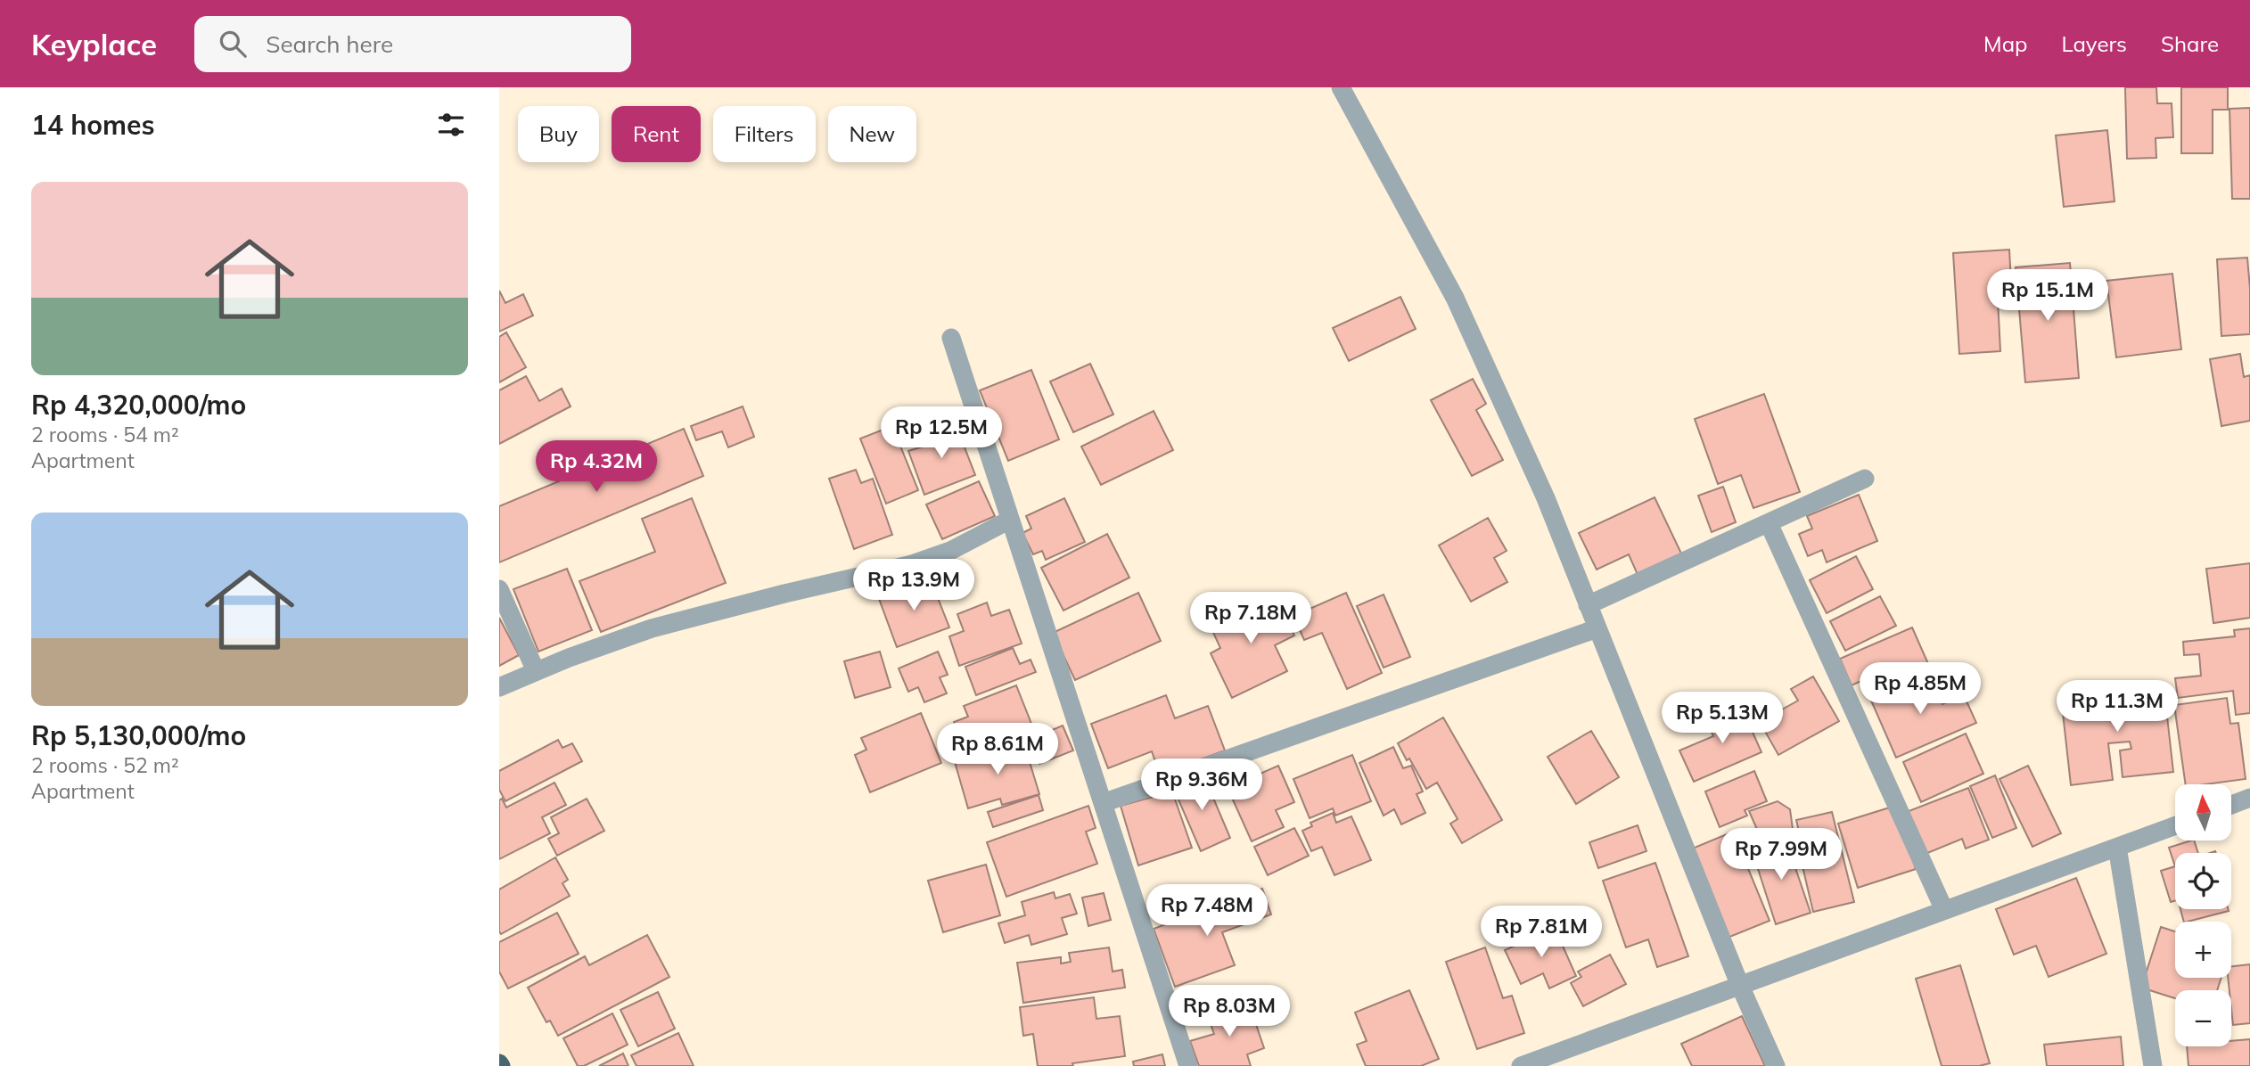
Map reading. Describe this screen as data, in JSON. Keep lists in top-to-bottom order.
{
  "north": "top",
  "page": {
    "header": "Keyplace",
    "search": "Search here",
    "nav": ["Map", "Layers", "Share"],
    "heading": "14 homes",
    "chip": [
      "Buy",
      "Rent",
      "Filters",
      "New"
    ],
    "list": [
      {
        "name": "Rp 4,320,000/mo",
        "note": "2 rooms · 54 m² · Apartment"
      },
      {
        "name": "Rp 5,130,000/mo",
        "note": "2 rooms · 52 m² · Apartment"
      }
    ],
    "price": [
      "Rp 15.1M",
      "Rp 12.5M",
      "Rp 4.32M",
      "Rp 13.9M",
      "Rp 7.18M",
      "Rp 4.85M",
      "Rp 11.3M",
      "Rp 5.13M",
      "Rp 8.61M",
      "Rp 9.36M",
      "Rp 7.99M",
      "Rp 7.48M",
      "Rp 7.81M",
      "Rp 8.03M"
    ],
    "map_buttons": ["+", "−"]
  }
}
